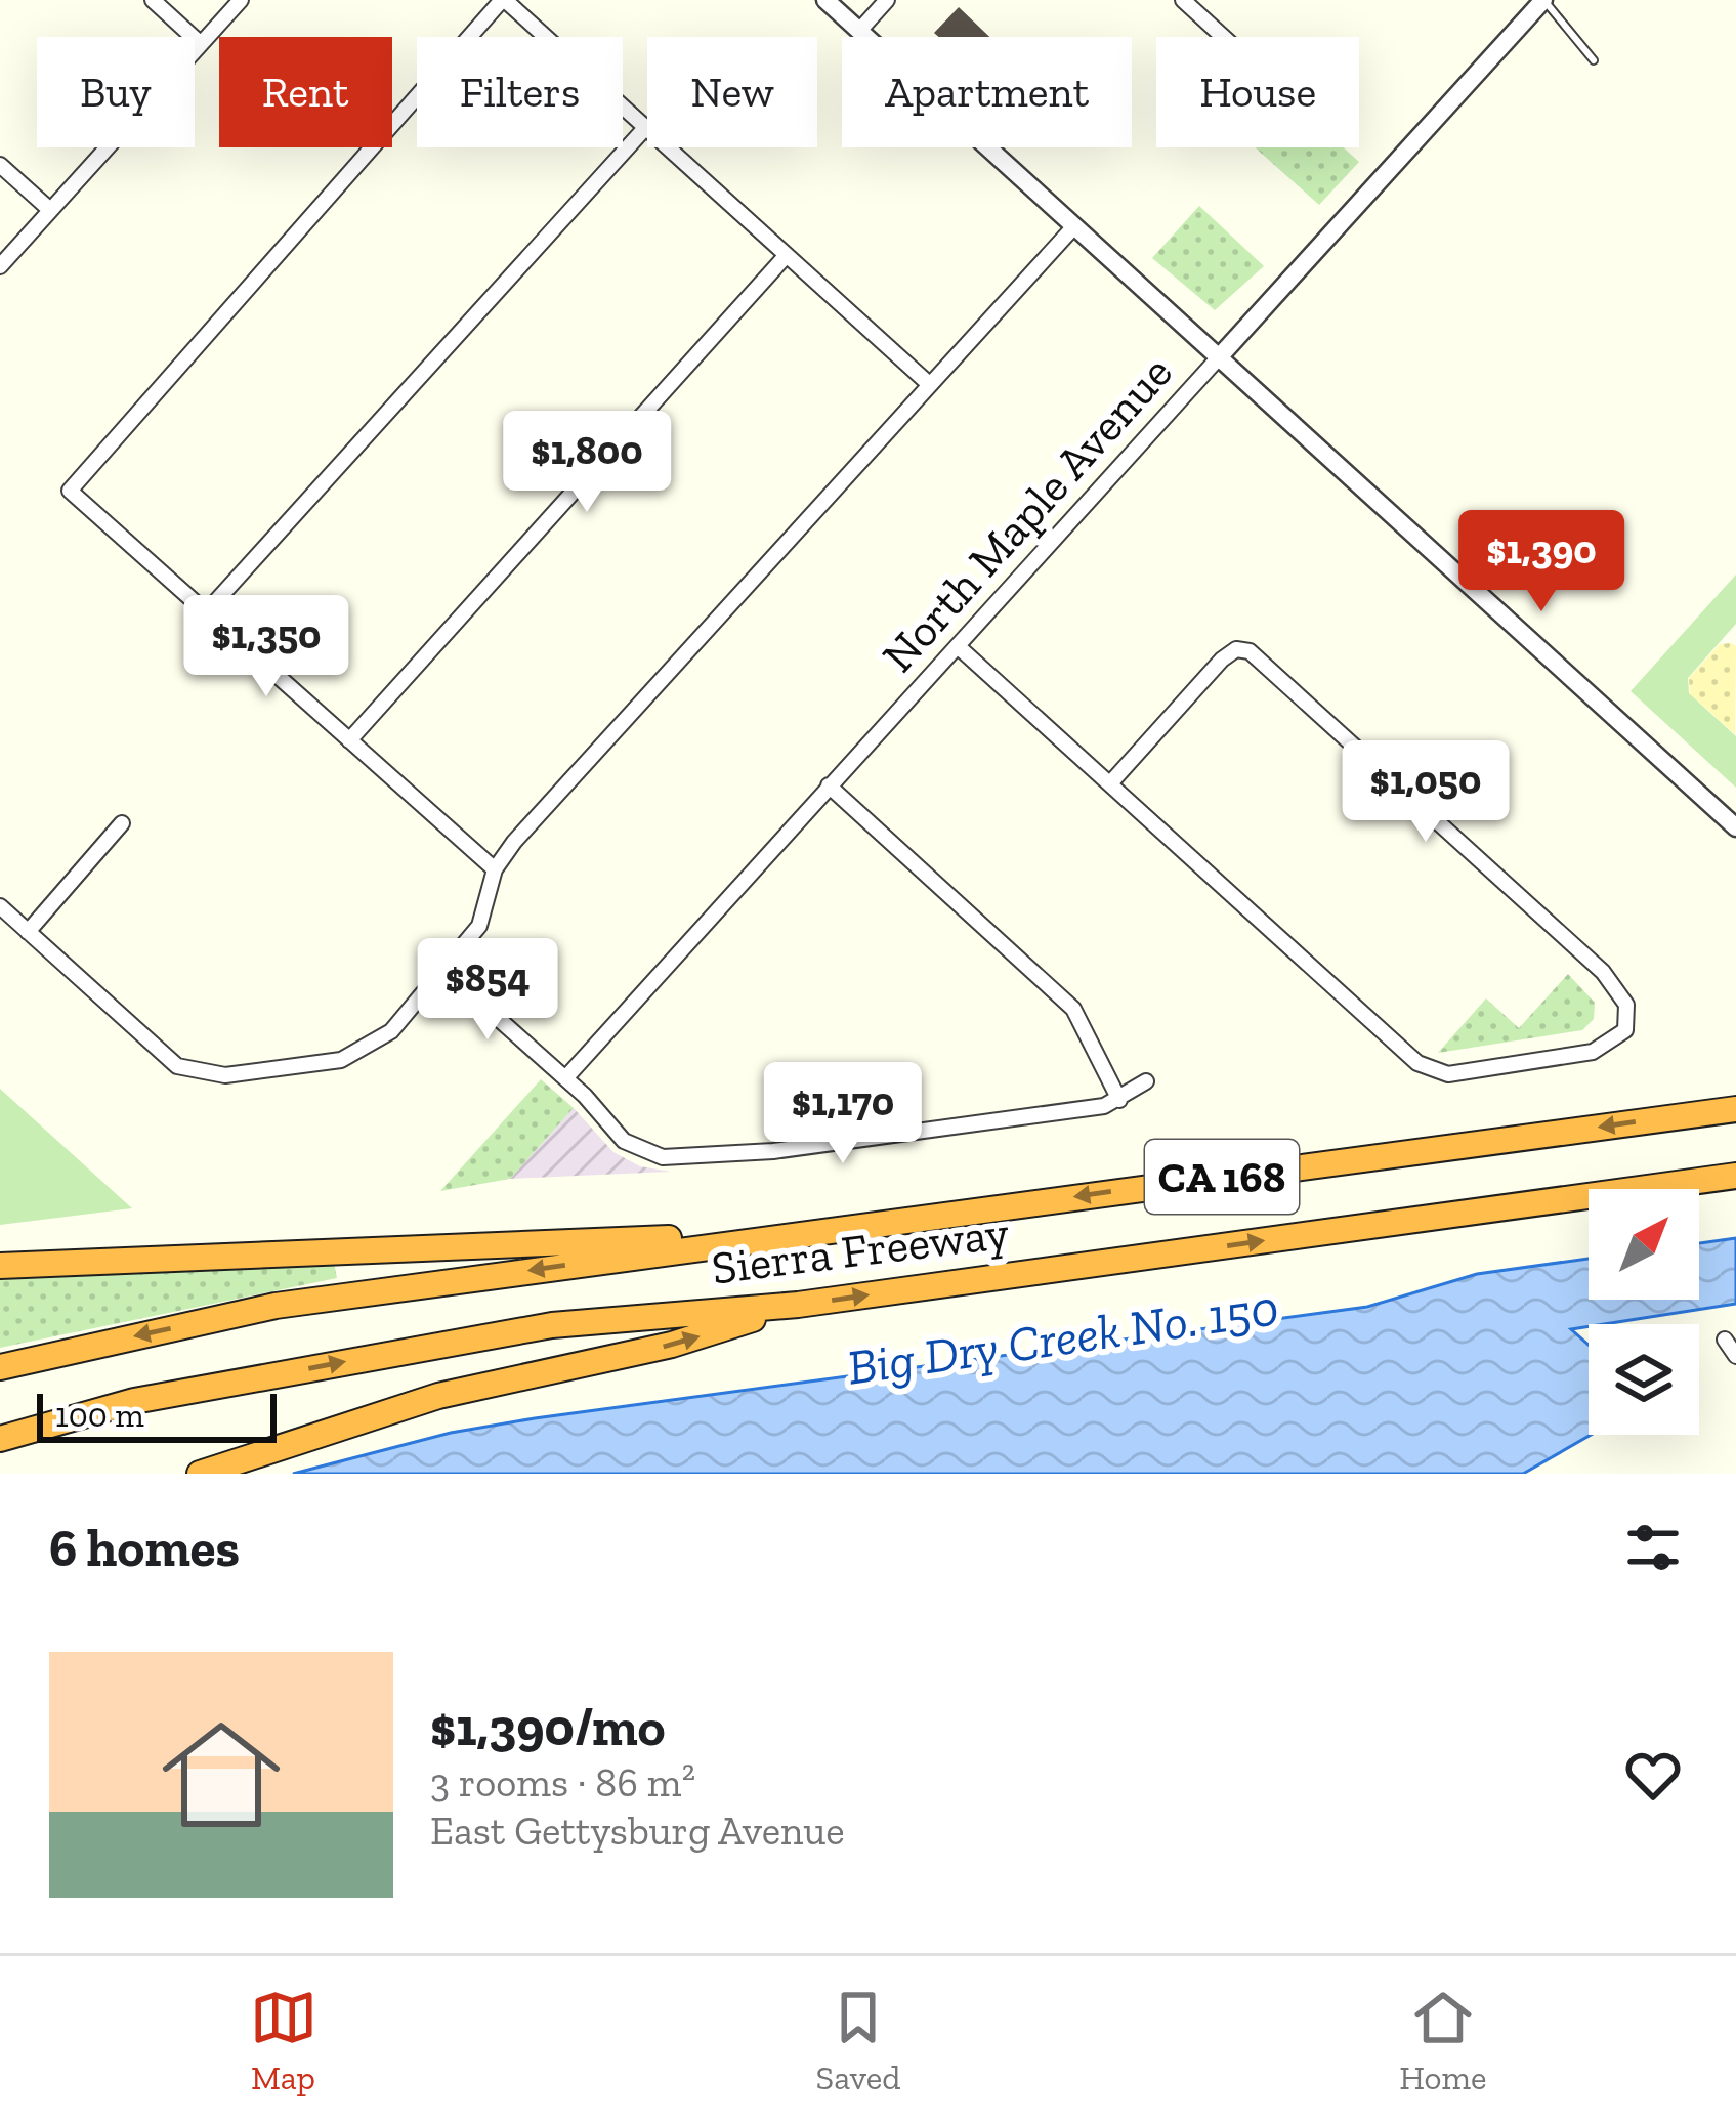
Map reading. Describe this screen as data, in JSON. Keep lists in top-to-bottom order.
{
  "streets": {
    "highway": ["CA 168", "Sierra Freeway"],
    "street": ["North Maple Avenue"]
  },
  "water": ["Big Dry Creek No. 150"],
  "scale_bar": "100 m",
  "north": "top right",
  "page": {
    "chip": [
      "Buy",
      "Rent",
      "Filters",
      "New",
      "Apartment",
      "House"
    ],
    "price": [
      "$1,800",
      "$1,390",
      "$1,350",
      "$1,050",
      "$854",
      "$1,170"
    ],
    "scale": "100 m",
    "heading": "6 homes",
    "list": [
      {
        "name": "$1,390/mo",
        "note": "3 rooms · 86 m² · East Gettysburg Avenue"
      }
    ],
    "tabs": ["Map", "Saved", "Home"]
  }
}
